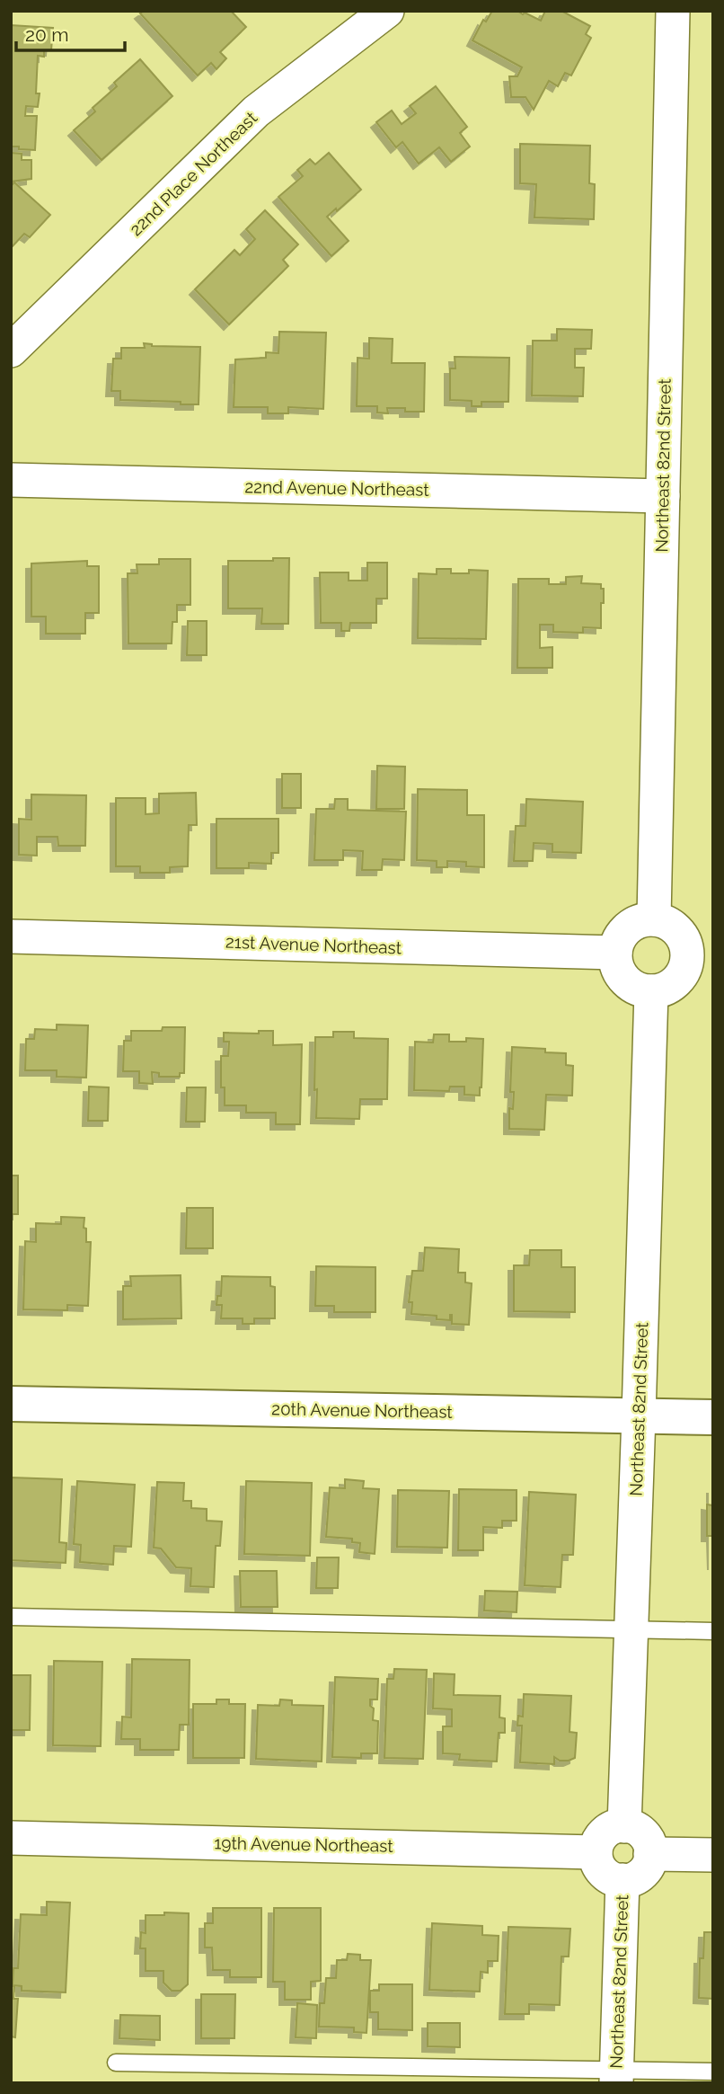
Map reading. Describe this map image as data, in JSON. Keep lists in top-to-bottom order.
{
  "streets": {
    "street": [
      "22nd Place Northeast",
      "Northeast 82nd Street",
      "22nd Avenue Northeast",
      "21st Avenue Northeast",
      "20th Avenue Northeast",
      "19th Avenue Northeast"
    ]
  },
  "crossings": [
    ["Northeast 82nd Street", "22nd Avenue Northeast"],
    ["Northeast 82nd Street", "21st Avenue Northeast"],
    ["Northeast 82nd Street", "20th Avenue Northeast"],
    ["Northeast 82nd Street", "19th Avenue Northeast"]
  ],
  "scale_bar": "20 m"
}
